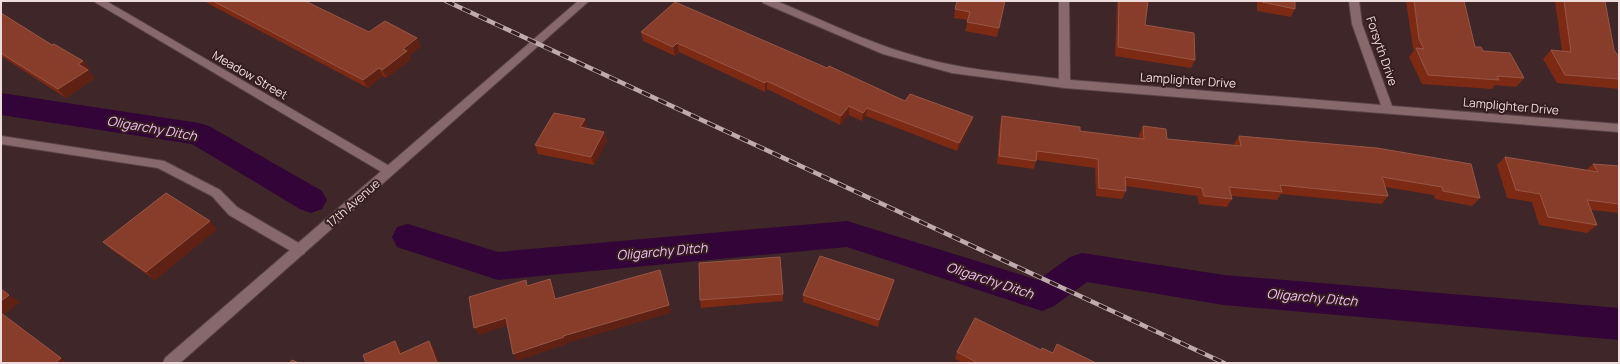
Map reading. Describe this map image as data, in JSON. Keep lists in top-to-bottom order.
{
  "streets": {
    "street": [
      "Forsyth Drive",
      "Meadow Street",
      "Lamplighter Drive",
      "17th Avenue"
    ]
  },
  "crossings": [
    ["Forsyth Drive", "Lamplighter Drive"],
    ["Meadow Street", "17th Avenue"]
  ],
  "water": ["Oligarchy Ditch"]
}
